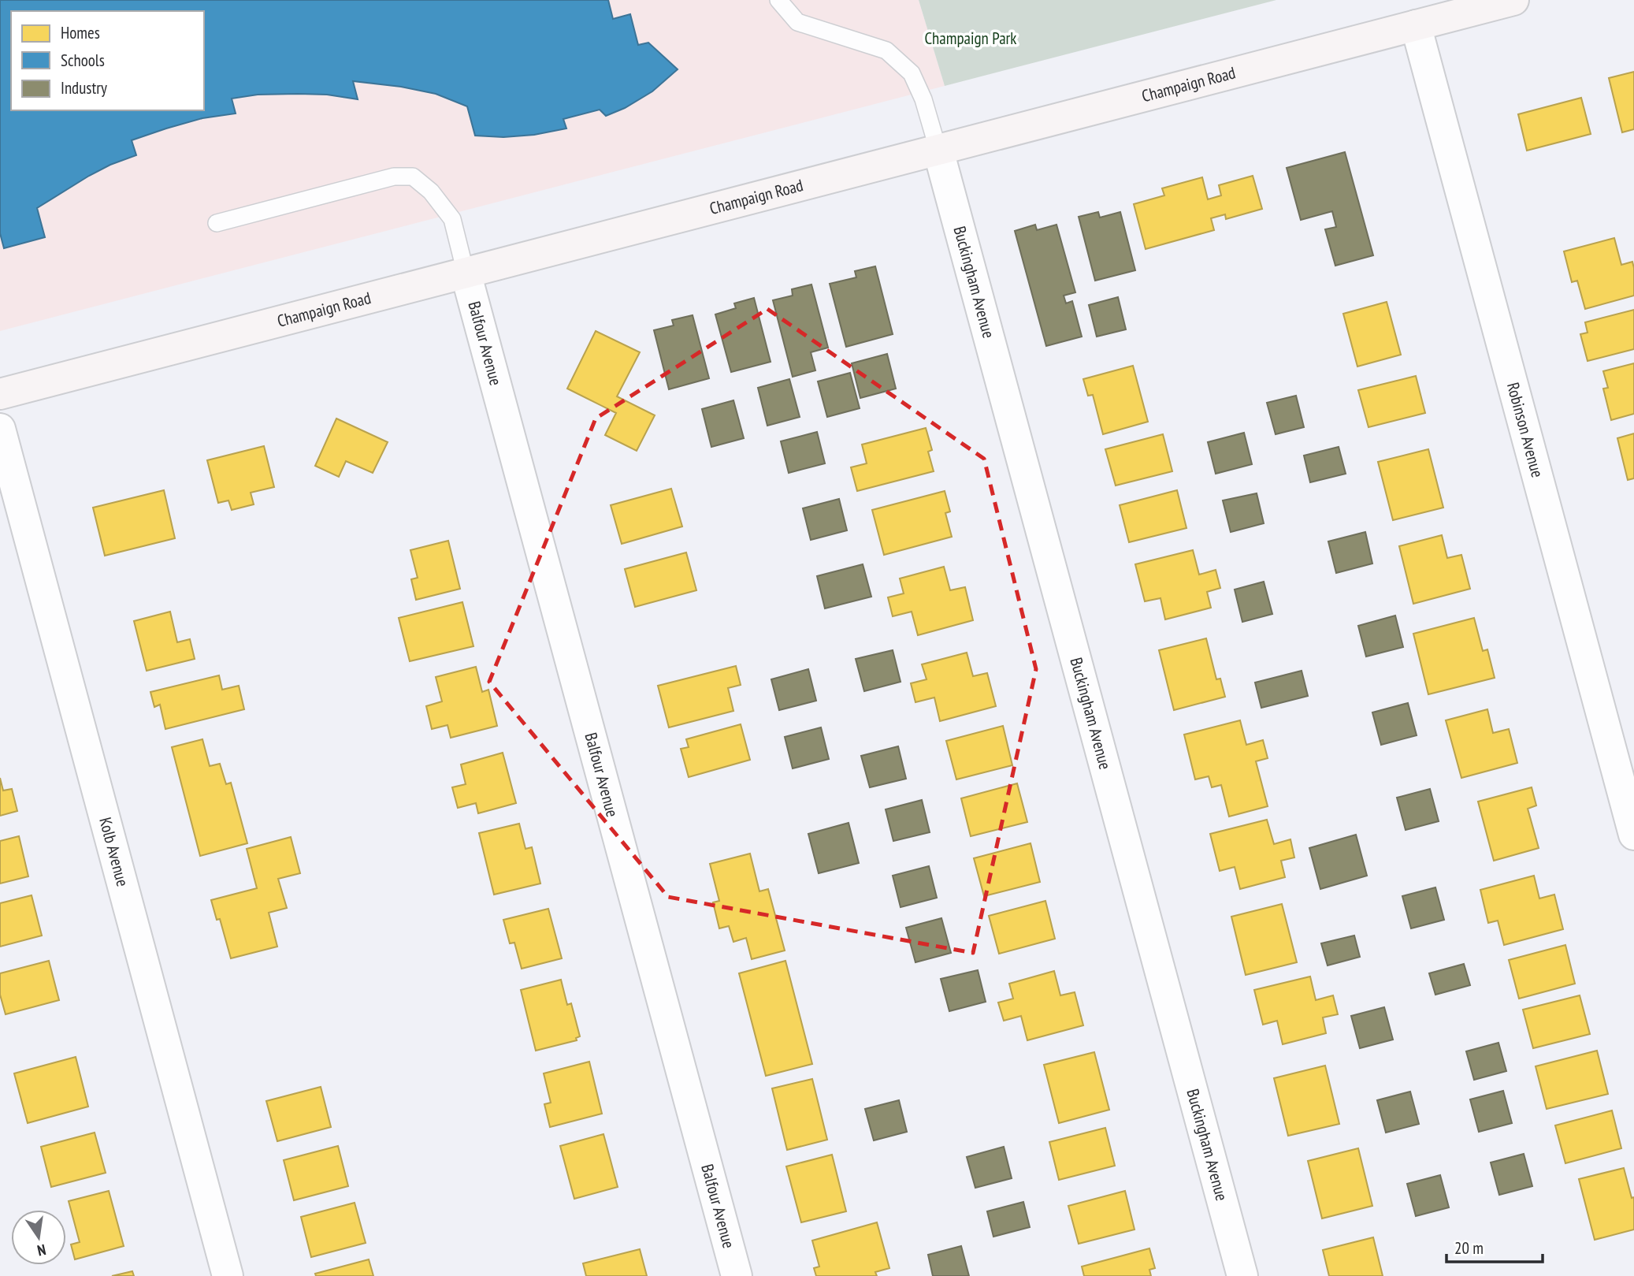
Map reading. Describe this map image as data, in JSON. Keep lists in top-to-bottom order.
{
  "streets": {
    "street": [
      "Champaign Road",
      "Buckingham Avenue",
      "Balfour Avenue",
      "Robinson Avenue",
      "Kolb Avenue"
    ]
  },
  "crossings": [
    ["Champaign Road", "Buckingham Avenue"],
    ["Champaign Road", "Balfour Avenue"],
    ["Champaign Road", "Robinson Avenue"]
  ],
  "parks": ["Champaign Park"],
  "legend": ["Homes", "Schools", "Industry"],
  "scale_bar": "20 m",
  "north": "bottom"
}
